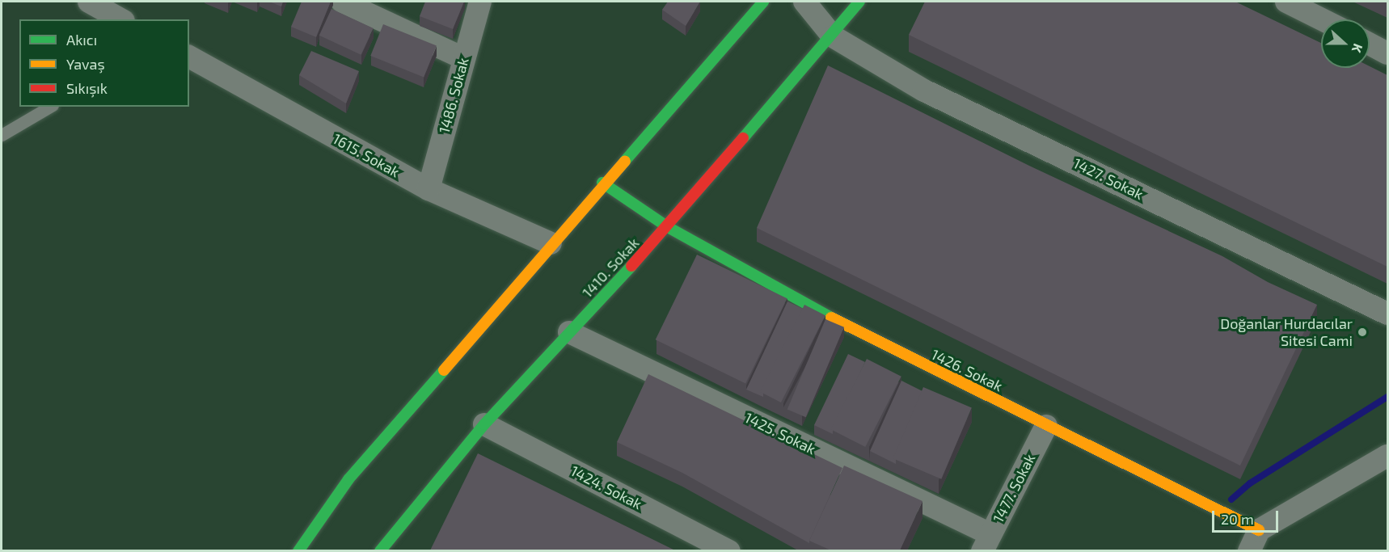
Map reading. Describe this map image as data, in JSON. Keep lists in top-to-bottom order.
{
  "streets": {
    "street": [
      "1486. Sokak",
      "1615. Sokak",
      "1427. Sokak",
      "1410. Sokak",
      "1426. Sokak",
      "1425. Sokak",
      "1424. Sokak",
      "1477. Sokak"
    ]
  },
  "crossings": [
    ["1486. Sokak", "1615. Sokak"],
    ["1427. Sokak", "1410. Sokak"],
    ["1410. Sokak", "1426. Sokak"],
    ["1410. Sokak", "1425. Sokak"],
    ["1410. Sokak", "1424. Sokak"],
    ["1426. Sokak", "1477. Sokak"],
    ["1425. Sokak", "1477. Sokak"]
  ],
  "places": ["Doğanlar Hurdacılar Sitesi Cami"],
  "legend": ["Akıcı", "Yavaş", "Sıkışık"],
  "scale_bar": "20 m",
  "north": "right"
}
